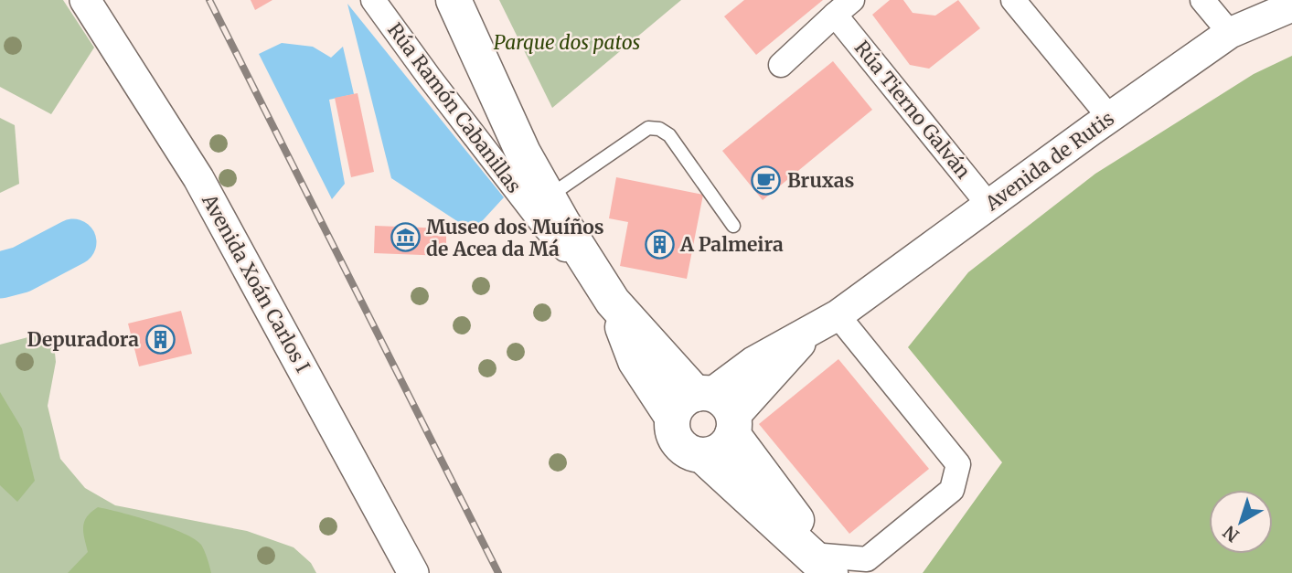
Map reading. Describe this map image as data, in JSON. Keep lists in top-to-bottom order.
{
  "streets": {
    "street": [
      "Rúa Ramón Cabanillas",
      "Rúa Tierno Galván",
      "Avenida de Rutis",
      "Avenida Xoán Carlos I"
    ]
  },
  "crossings": [
    ["Rúa Tierno Galván", "Avenida de Rutis"]
  ],
  "parks": ["Parque dos patos"],
  "places": {
    "cafe": ["Bruxas"],
    "museum": ["Museo dos Muíños de Acea da Má"],
    "building": ["A Palmeira", "Depuradora"]
  },
  "north": "bottom left"
}
